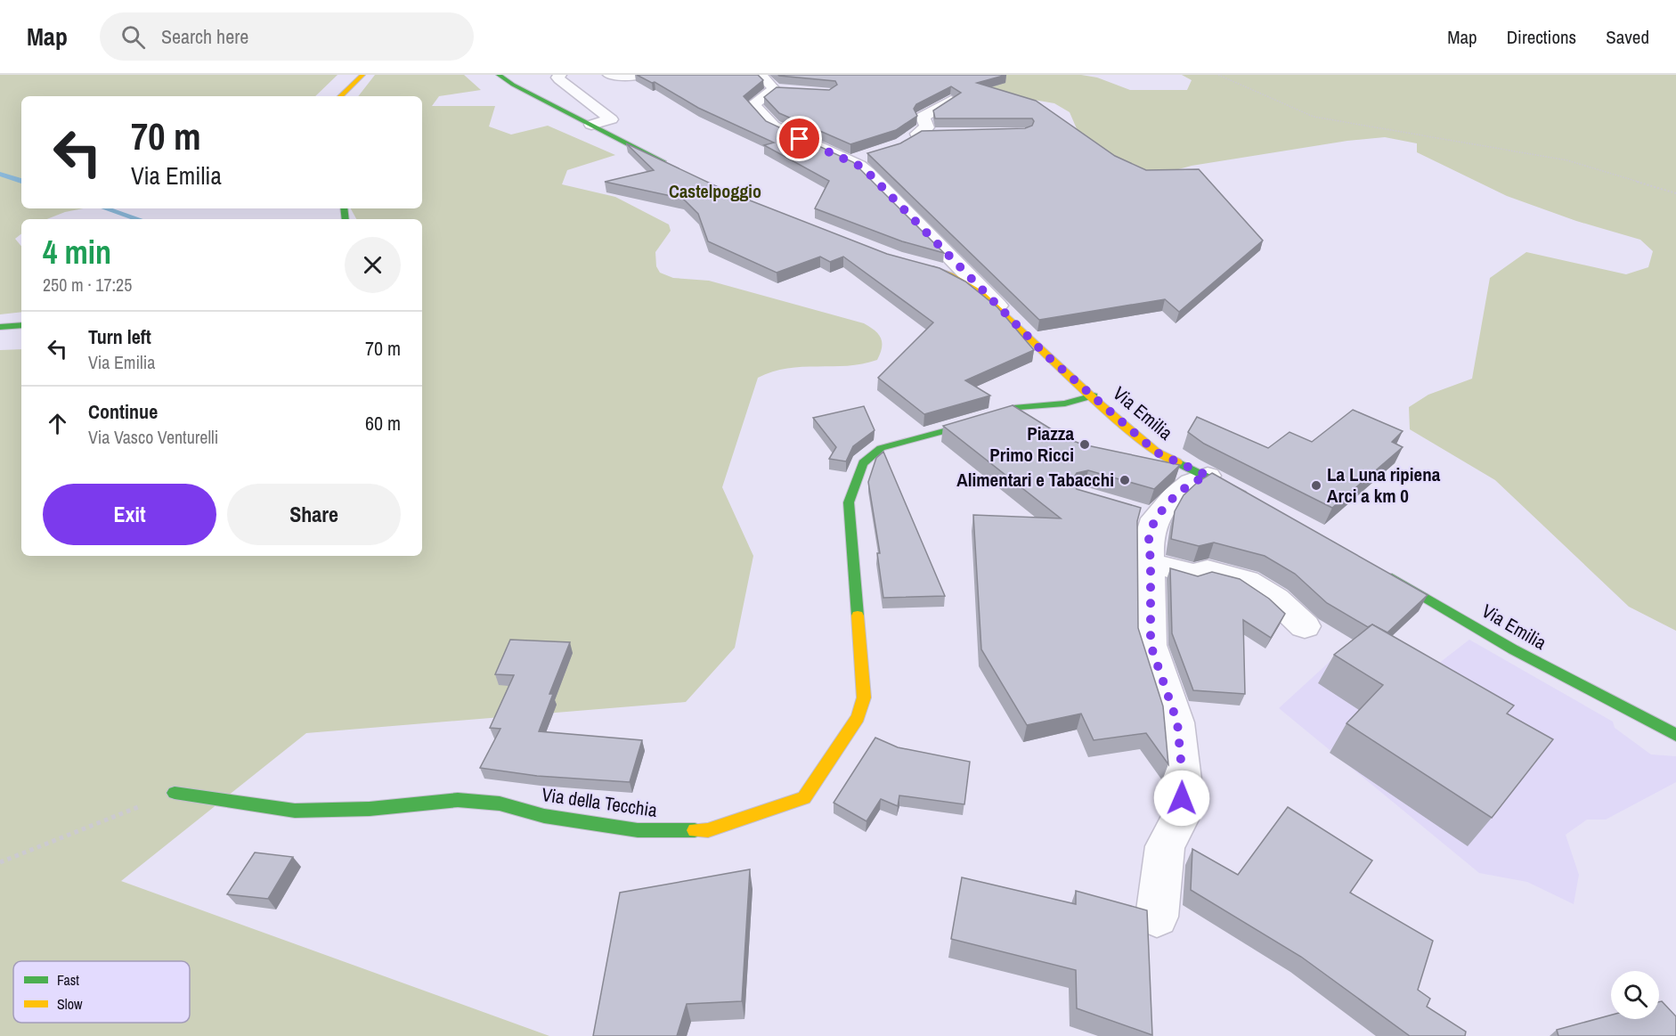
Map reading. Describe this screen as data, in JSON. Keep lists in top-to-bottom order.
{
  "streets": {
    "main road": ["Via Emilia", "Via della Tecchia"]
  },
  "crossings": [
    ["Via Emilia", "Via della Tecchia"]
  ],
  "districts": ["Castelpoggio"],
  "places": ["Piazza Primo Ricci", "Alimentari e Tabacchi", "La Luna ripiena Arci a km 0"],
  "legend": ["Fast", "Slow"],
  "page": {
    "header": "Map",
    "search": "Search here",
    "nav": ["Map", "Directions", "Saved"],
    "turn": ["70 m", "Via Emilia"],
    "heading": ["4 min", "250 m · 17:25"],
    "list": [
      {
        "name": "Turn left",
        "note": "Via Emilia",
        "value": "70 m"
      },
      {
        "name": "Continue",
        "note": "Via Vasco Venturelli",
        "value": "60 m"
      }
    ],
    "buttons": ["Exit", "Share"]
  }
}
